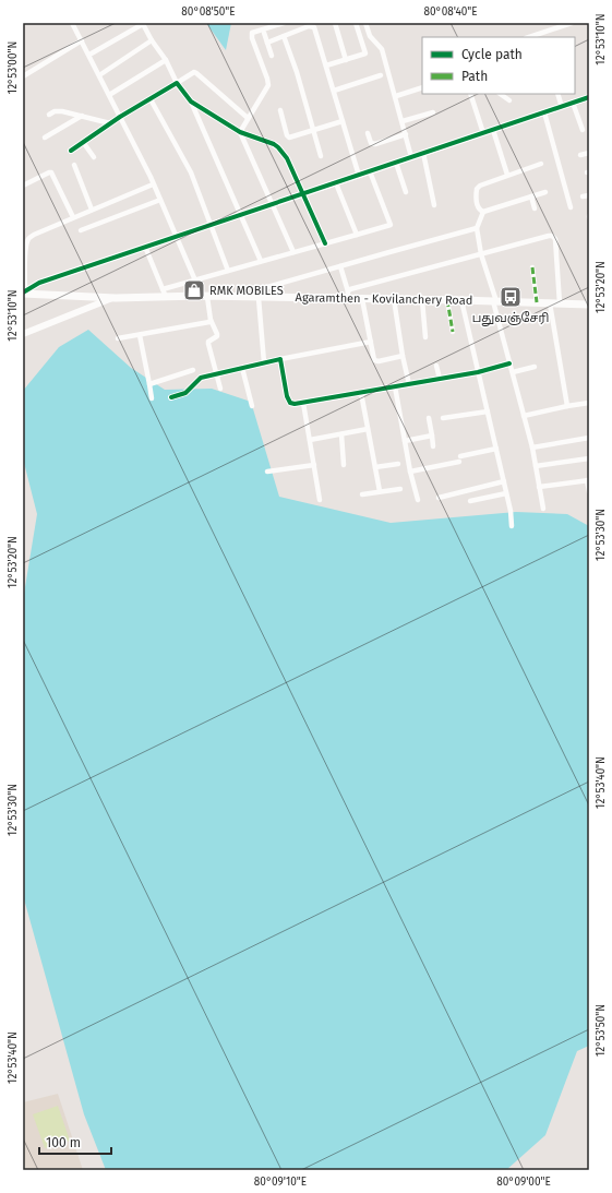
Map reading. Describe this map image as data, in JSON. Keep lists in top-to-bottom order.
{
  "streets": {
    "main road": ["Agaramthen - Kovilanchery Road"]
  },
  "places": {
    "shop": ["RMK MOBILES"],
    "bus stop": ["பதுவஞ்சேரி"]
  },
  "legend": ["Cycle path", "Path"],
  "scale_bar": "100 m",
  "coordinates": [
    "80°08'50\"E",
    "80°08'40\"E",
    "12°53'10\"N",
    "12°53'00\"N",
    "12°53'20\"N",
    "12°53'30\"N",
    "12°53'40\"N",
    "12°53'50\"N",
    "80°09'10\"E",
    "80°09'00\"E"
  ]
}
